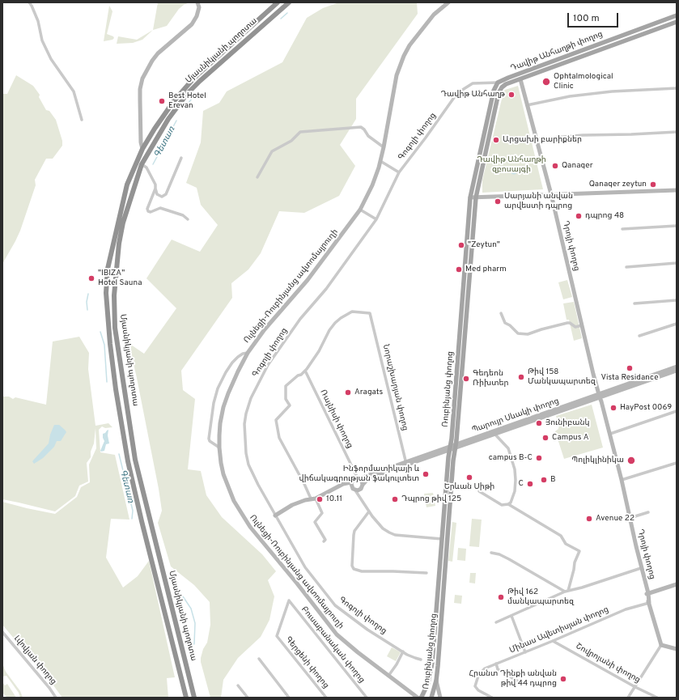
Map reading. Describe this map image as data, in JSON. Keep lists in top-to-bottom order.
{
  "streets": {
    "highway": ["Մյասնիկյանի պողոտա"],
    "main road": ["Դավիթ Անհաղթի փողոց", "Ռուբինյանց փողոց"],
    "street": [
      "Գոգոլի փողոց",
      "Դրոյի փողոց",
      "Ուլնեցի-Ռուբինյանց ավտոմայրուղի",
      "Նորաշխարյան փողոց",
      "Պարույր Սևակի փողոց",
      "Ռայնիսի փողոց",
      "Մինաս Ավետիսյան փողոց",
      "Բուսաբանական փողոց",
      "Լվովյան փողոց",
      "Գերցենի փողոց",
      "Շովրոյանի փողոց"
    ]
  },
  "crossings": [
    ["Դավիթ Անհաղթի փողոց", "Գոգոլի փողոց"],
    ["Դավիթ Անհաղթի փողոց", "Դրոյի փողոց"],
    ["Դավիթ Անհաղթի փողոց", "Ռուբինյանց փողոց"],
    ["Գոգոլի փողոց", "Ռուբինյանց փողոց"],
    ["Դրոյի փողոց", "Պարույր Սևակի փողոց"],
    ["Դրոյի փողոց", "Մինաս Ավետիսյան փողոց"],
    ["Ուլնեցի-Ռուբինյանց ավտոմայրուղի", "Ռուբինյանց փողոց"],
    ["Նորաշխարյան փողոց", "Պարույր Սևակի փողոց"],
    ["Նորաշխարյան փողոց", "Ռայնիսի փողոց"],
    ["Ռուբինյանց փողոց", "Պարույր Սևակի փողոց"],
    ["Պարույր Սևակի փողոց", "Ռայնիսի փողոց"],
    ["Մինաս Ավետիսյան փողոց", "Շովրոյանի փողոց"],
    ["Բուսաբանական փողոց", "Գերցենի փողոց"]
  ],
  "water": ["Գետառ"],
  "parks": ["Դավիթ Անհաղթի զբոսայգի"],
  "places": [
    "Ophtalmological Clinic",
    "Դավիթ Անհաղթ",
    "Best Hotel Erevan",
    "Արցախի բարիքներ",
    "Qanaqer",
    "Qanaqer zeytun",
    "Սարյանի անվան արվեստի դպրոց",
    "դպրոց 48",
    "\"Zeytun\"",
    "Med pharm",
    "\"IBIZA\" Hotel Sauna",
    "Vista Residance",
    "Թիվ 158 Մանկապարտեզ",
    "Գեդեոն Ռիխտեր",
    "Aragats",
    "HayPost 0069",
    "Յունիբանկ",
    "Campus A",
    "campus B-C",
    "Պոլիկլինիկա",
    "Ինֆորմատիկայի և վիճակագրության ֆակուլտետ",
    "Երևան Սիթի",
    "B",
    "C",
    "10.11",
    "Դպրոց թիվ 125",
    "Avenue 22",
    "Թիվ 162 մանկապարտեզ",
    "Հրանտ Դինքի անվան թիվ 44 դպրոց"
  ],
  "scale_bar": "100 m"
}
